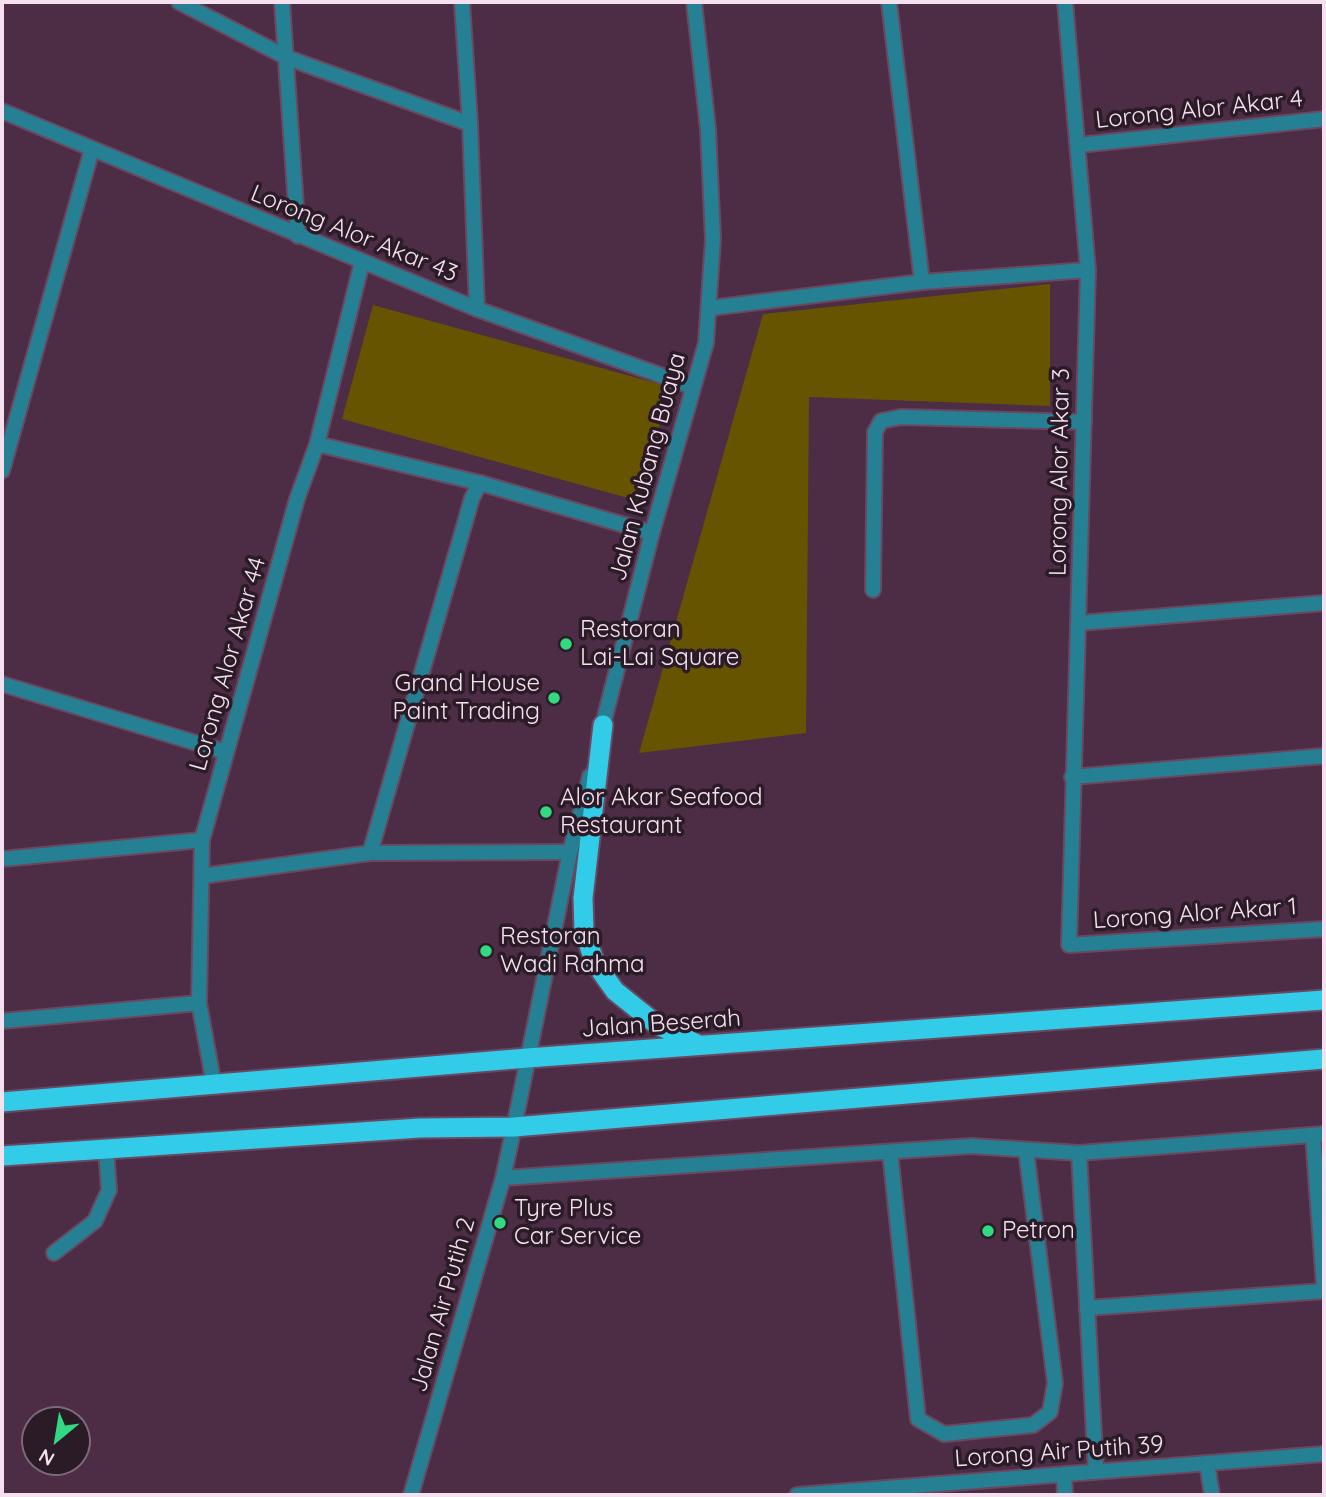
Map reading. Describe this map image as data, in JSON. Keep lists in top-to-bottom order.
{
  "streets": {
    "highway": ["Jalan Beserah"],
    "street": [
      "Lorong Alor Akar 4",
      "Lorong Alor Akar 43",
      "Jalan Kubang Buaya",
      "Lorong Alor Akar 3",
      "Lorong Alor Akar 44",
      "Lorong Alor Akar 1",
      "Jalan Air Putih 2",
      "Lorong Air Putih 39"
    ]
  },
  "crossings": [
    ["Lorong Alor Akar 4", "Lorong Alor Akar 3"],
    ["Lorong Alor Akar 43", "Jalan Kubang Buaya"],
    ["Lorong Alor Akar 43", "Lorong Alor Akar 44"],
    ["Jalan Kubang Buaya", "Jalan Beserah"],
    ["Jalan Kubang Buaya", "Jalan Air Putih 2"],
    ["Lorong Alor Akar 3", "Lorong Alor Akar 1"],
    ["Lorong Alor Akar 44", "Jalan Beserah"]
  ],
  "places": [
    "Restoran Lai-Lai Square",
    "Grand House Paint Trading",
    "Alor Akar Seafood Restaurant",
    "Restoran Wadi Rahma",
    "Tyre Plus Car Service",
    "Petron"
  ],
  "north": "bottom left"
}
